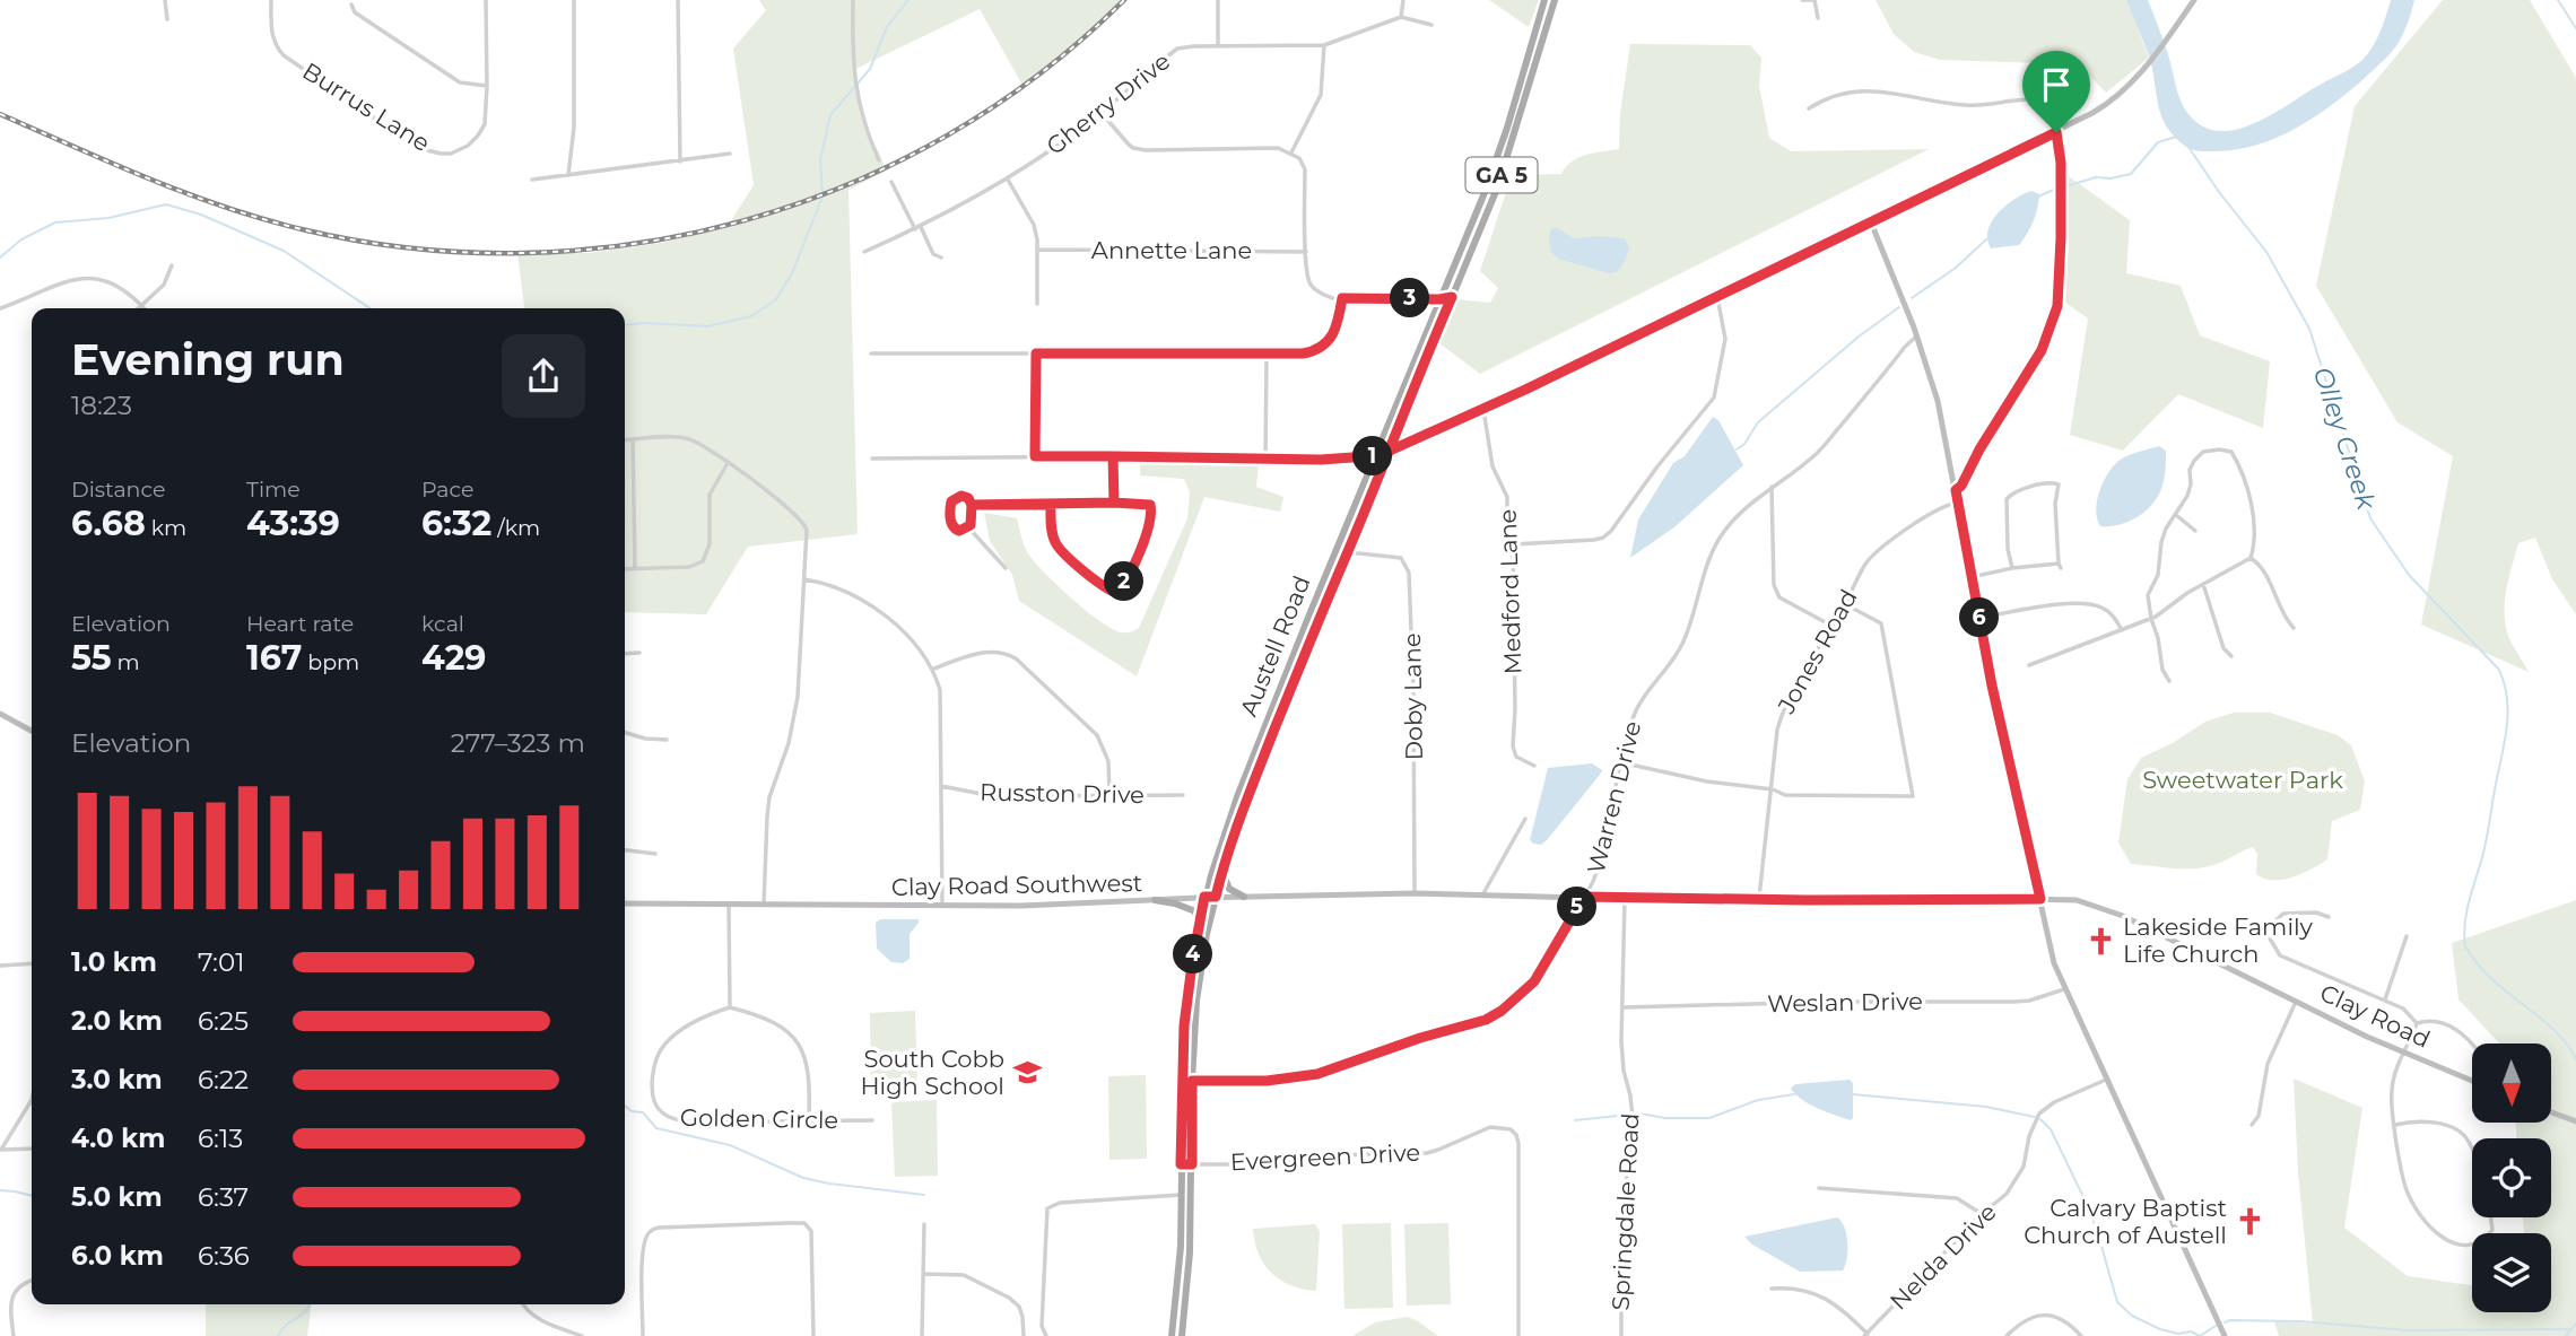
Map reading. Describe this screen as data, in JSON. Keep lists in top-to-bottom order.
{
  "streets": {
    "main road": ["GA 5", "Austell Road"],
    "street": [
      "Gherry Drive",
      "Burrus Lane",
      "Annette Lane",
      "Medford Lane",
      "Jones Road",
      "Doby Lane",
      "Russton Drive",
      "Warren Drive",
      "Clay Road Southwest",
      "Weslan Drive",
      "Clay Road",
      "Golden Circle",
      "Evergreen Drive",
      "Springdale Road",
      "Nelda Drive"
    ]
  },
  "crossings": [
    ["Austell Road", "Doby Lane"],
    ["Austell Road", "Warren Drive"],
    ["Austell Road", "Clay Road Southwest"],
    ["Austell Road", "Evergreen Drive"],
    ["Jones Road", "Clay Road"],
    ["Doby Lane", "Clay Road Southwest"],
    ["Doby Lane", "Clay Road"],
    ["Warren Drive", "Clay Road"],
    ["Clay Road Southwest", "Clay Road"],
    ["Weslan Drive", "Springdale Road"],
    ["Clay Road", "Springdale Road"]
  ],
  "water": ["Olley Creek"],
  "parks": ["Sweetwater Park"],
  "places": {
    "church": ["Lakeside Family Life Church", "Calvary Baptist Church of Austell"],
    "school or university": ["South Cobb High School"]
  },
  "north": "bottom",
  "page": {
    "pins": [
      "3",
      "1",
      "2",
      "6",
      "5",
      "4"
    ],
    "heading": ["Evening run", "18:23"],
    "stats": [
      ["Distance", "6.68 km"],
      ["Time", "43:39"],
      ["Pace", "6:32 /km"],
      ["Elevation", "55 m"],
      ["Heart rate", "167 bpm"],
      ["kcal", "429"]
    ],
    "chart": ["Elevation", "277–323 m"],
    "list": [
      {
        "name": "1.0 km",
        "note": "7:01"
      },
      {
        "name": "2.0 km",
        "note": "6:25"
      },
      {
        "name": "3.0 km",
        "note": "6:22"
      },
      {
        "name": "4.0 km",
        "note": "6:13"
      },
      {
        "name": "5.0 km",
        "note": "6:37"
      },
      {
        "name": "6.0 km",
        "note": "6:36"
      }
    ]
  }
}
